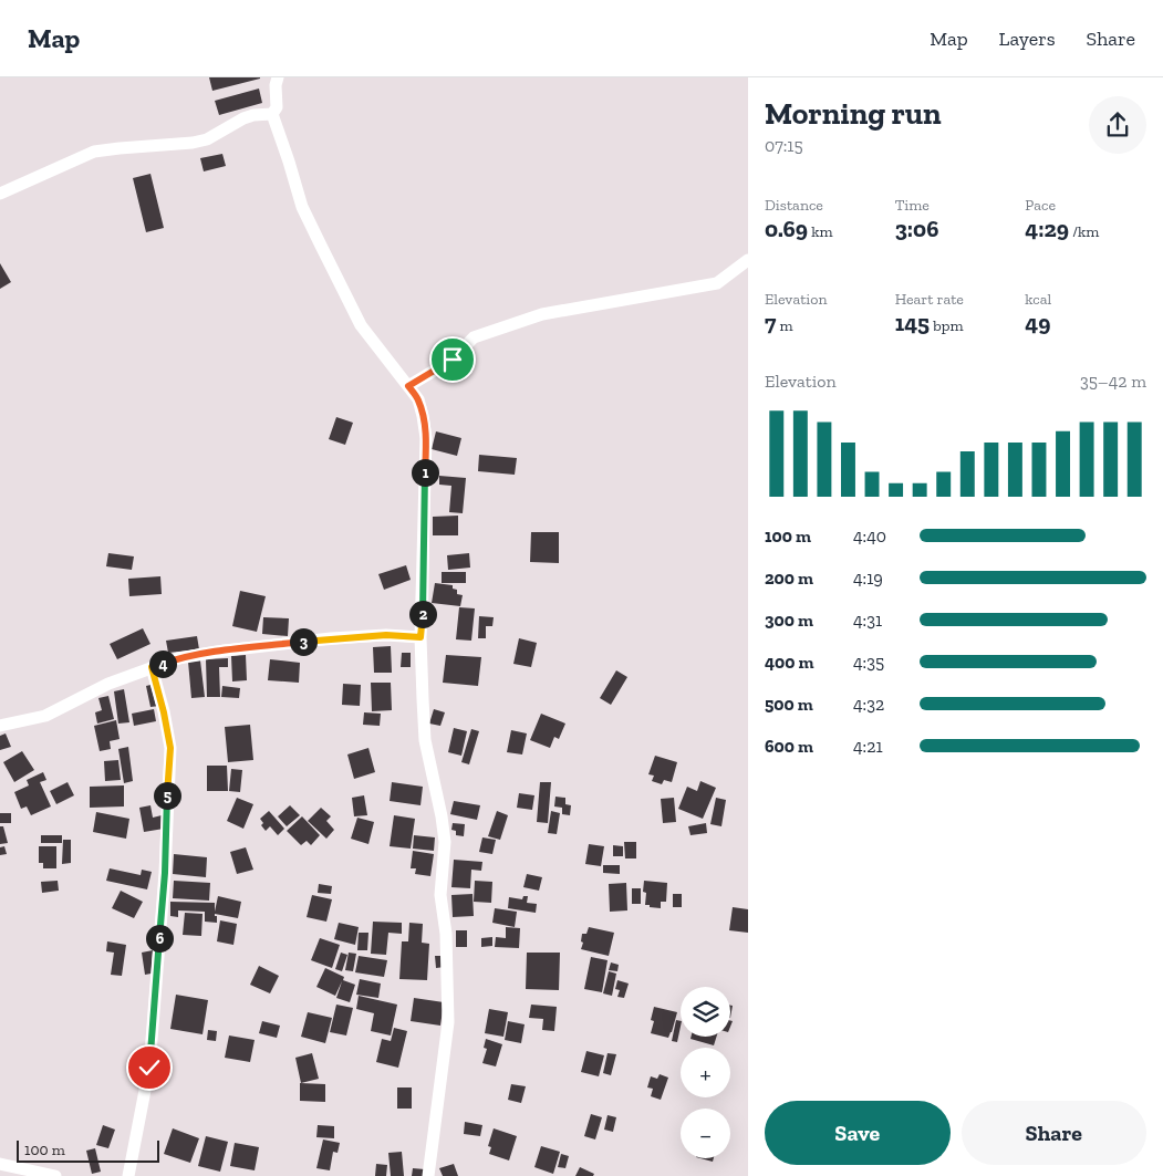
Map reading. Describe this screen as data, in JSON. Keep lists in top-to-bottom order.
{
  "scale_bar": "100 m",
  "page": {
    "header": "Map",
    "nav": ["Map", "Layers", "Share"],
    "heading": ["Morning run", "07:15"],
    "stats": [
      ["Distance", "0.69 km"],
      ["Time", "3:06"],
      ["Pace", "4:29 /km"],
      ["Elevation", "7 m"],
      ["Heart rate", "145 bpm"],
      ["kcal", "49"]
    ],
    "chart": ["Elevation", "35–42 m"],
    "pins": [
      "1",
      "2",
      "3",
      "4",
      "5",
      "6"
    ],
    "list": [
      {
        "name": "100 m",
        "note": "4:40"
      },
      {
        "name": "200 m",
        "note": "4:19"
      },
      {
        "name": "300 m",
        "note": "4:31"
      },
      {
        "name": "400 m",
        "note": "4:35"
      },
      {
        "name": "500 m",
        "note": "4:32"
      },
      {
        "name": "600 m",
        "note": "4:21"
      }
    ],
    "map_buttons": ["+", "−"],
    "buttons": ["Save", "Share"],
    "scale": "100 m"
  }
}
